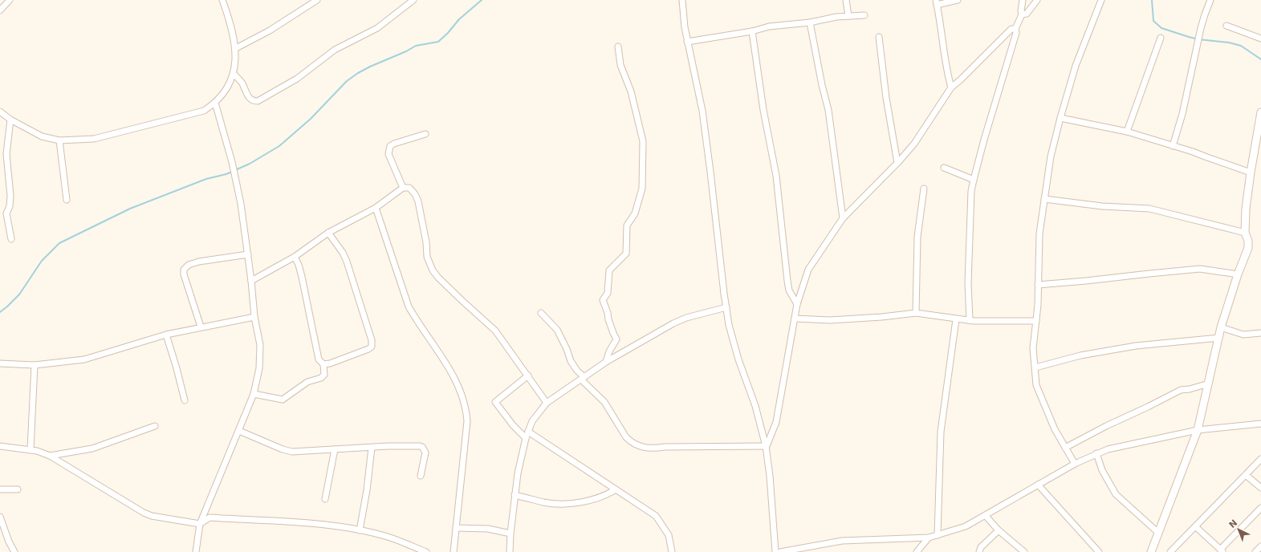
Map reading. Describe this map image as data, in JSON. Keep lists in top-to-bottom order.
{
  "north": "top left"
}
